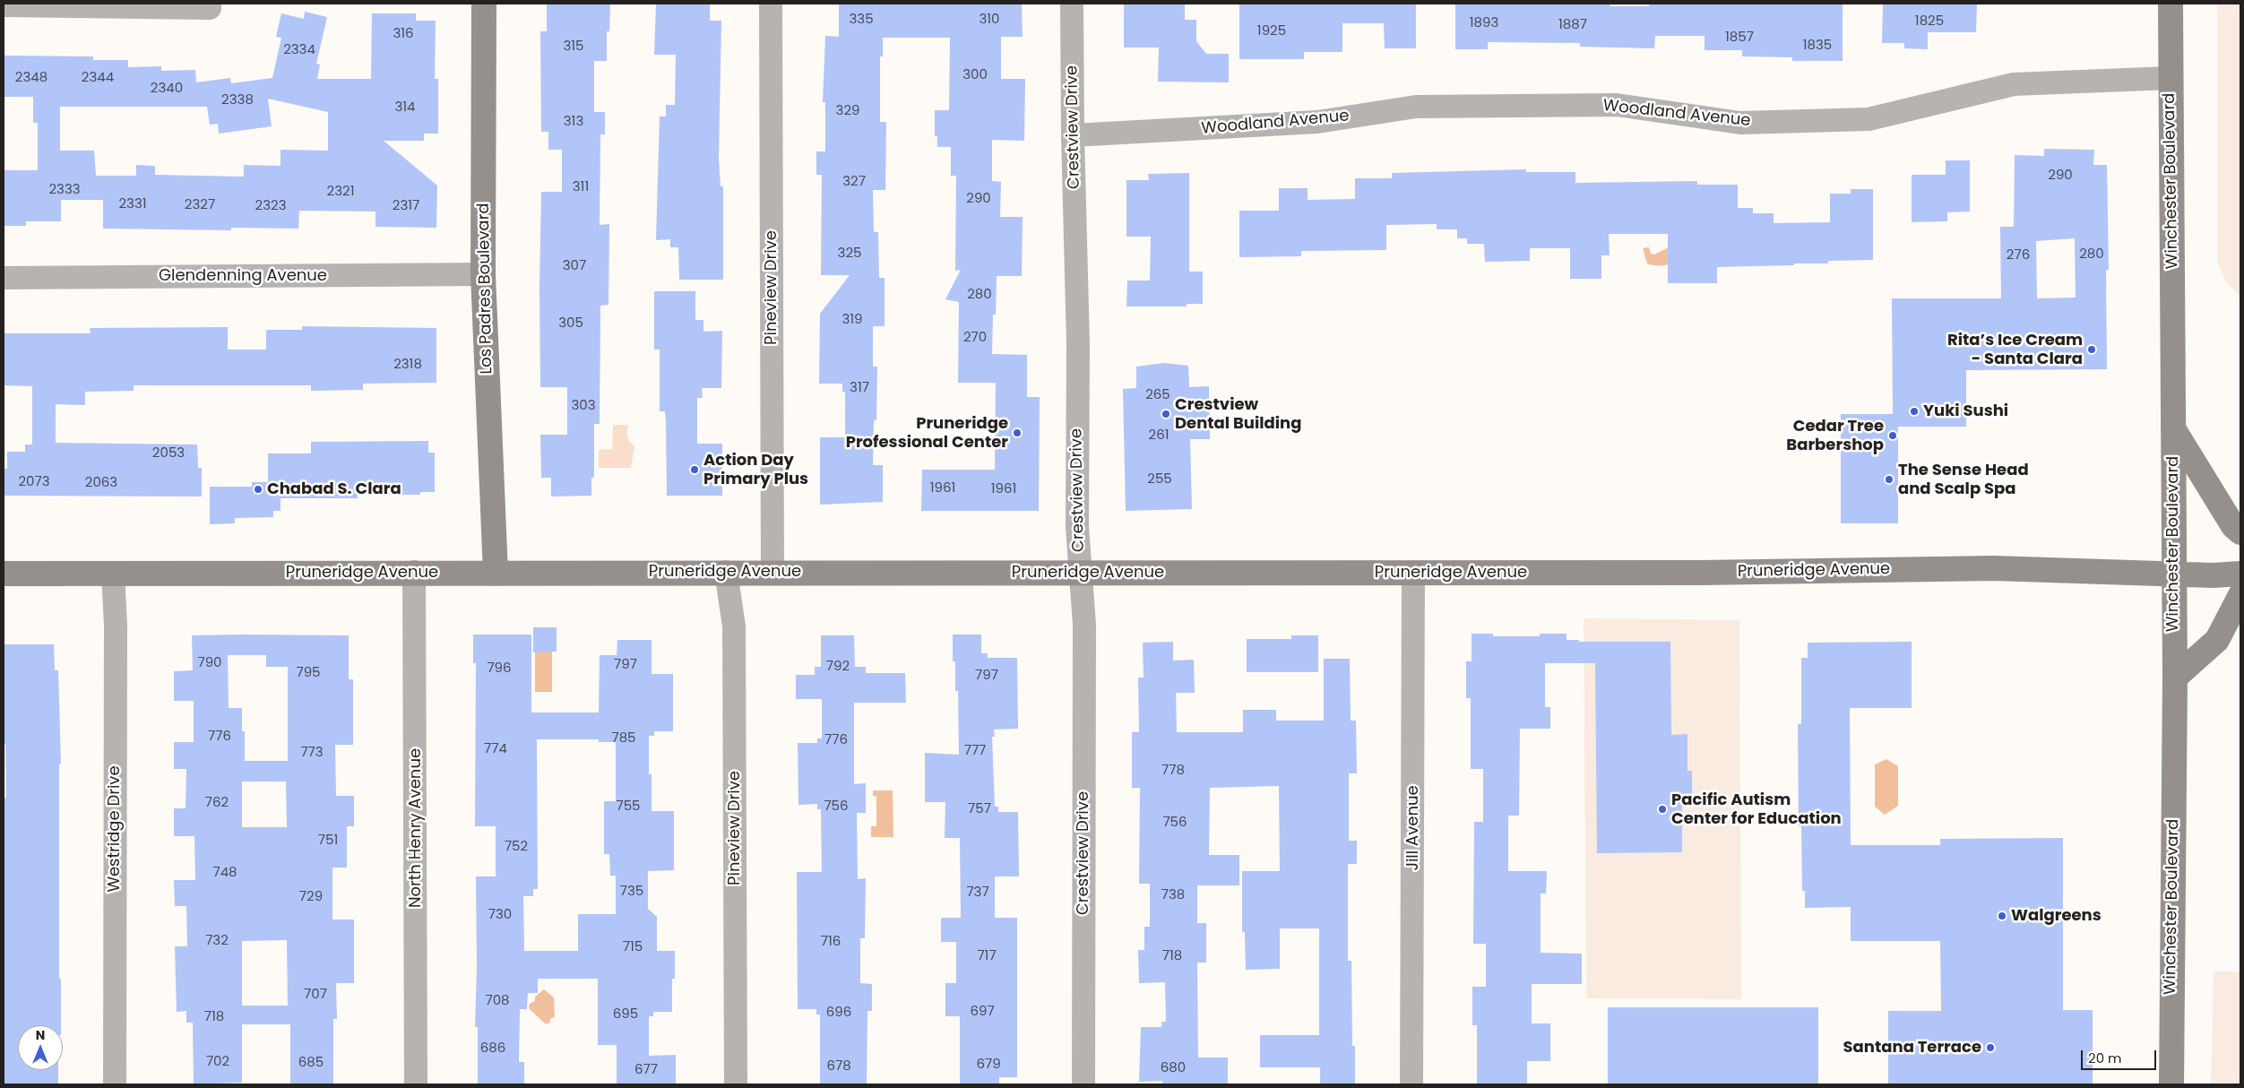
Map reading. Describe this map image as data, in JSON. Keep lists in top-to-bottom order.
{
  "streets": {
    "main road": ["Winchester Boulevard", "Los Padres Boulevard", "Pruneridge Avenue"],
    "street": [
      "Woodland Avenue",
      "Crestview Drive",
      "Glendenning Avenue",
      "Pineview Drive",
      "North Henry Avenue",
      "Jill Avenue",
      "Westridge Drive"
    ]
  },
  "crossings": [
    ["Woodland Avenue", "Crestview Drive"],
    ["Woodland Avenue", "Winchester Boulevard"],
    ["Crestview Drive", "Pruneridge Avenue"],
    ["Winchester Boulevard", "Pruneridge Avenue"],
    ["Glendenning Avenue", "Los Padres Boulevard"],
    ["Pineview Drive", "Pruneridge Avenue"],
    ["Los Padres Boulevard", "Pruneridge Avenue"],
    ["Pruneridge Avenue", "North Henry Avenue"],
    ["Pruneridge Avenue", "Jill Avenue"],
    ["Pruneridge Avenue", "Westridge Drive"]
  ],
  "places": [
    "Rita’s Ice Cream - Santa Clara",
    "Yuki Sushi",
    "Crestview Dental Building",
    "Pruneridge Professional Center",
    "Cedar Tree Barbershop",
    "Action Day Primary Plus",
    "The Sense Head and Scalp Spa",
    "Chabad S. Clara",
    "Pacific Autism Center for Education",
    "Walgreens",
    "Santana Terrace"
  ],
  "house_numbers": [
    "335",
    "310",
    "1825",
    "1893",
    "1887",
    "1925",
    "316",
    "1857",
    "1835",
    "315",
    "2334",
    "300",
    "2348",
    "2344",
    "2340",
    "2338",
    "314",
    "329",
    "313",
    "290",
    "327",
    "311",
    "2333",
    "2321",
    "290",
    "2331",
    "2327",
    "2323",
    "2317",
    "325",
    "280",
    "276",
    "307",
    "280",
    "319",
    "305",
    "270",
    "2318",
    "317",
    "265",
    "303",
    "261",
    "2053",
    "255",
    "2073",
    "2063",
    "1961",
    "1961",
    "790",
    "797",
    "792",
    "796",
    "795",
    "797",
    "776",
    "785",
    "776",
    "774",
    "777",
    "773",
    "778",
    "762",
    "755",
    "756",
    "757",
    "756",
    "751",
    "752",
    "748",
    "735",
    "737",
    "738",
    "729",
    "730",
    "732",
    "716",
    "715",
    "717",
    "718",
    "707",
    "708",
    "697",
    "696",
    "695",
    "718",
    "686",
    "702",
    "685",
    "679",
    "678",
    "680",
    "677"
  ],
  "scale_bar": "20 m",
  "north": "top"
}
